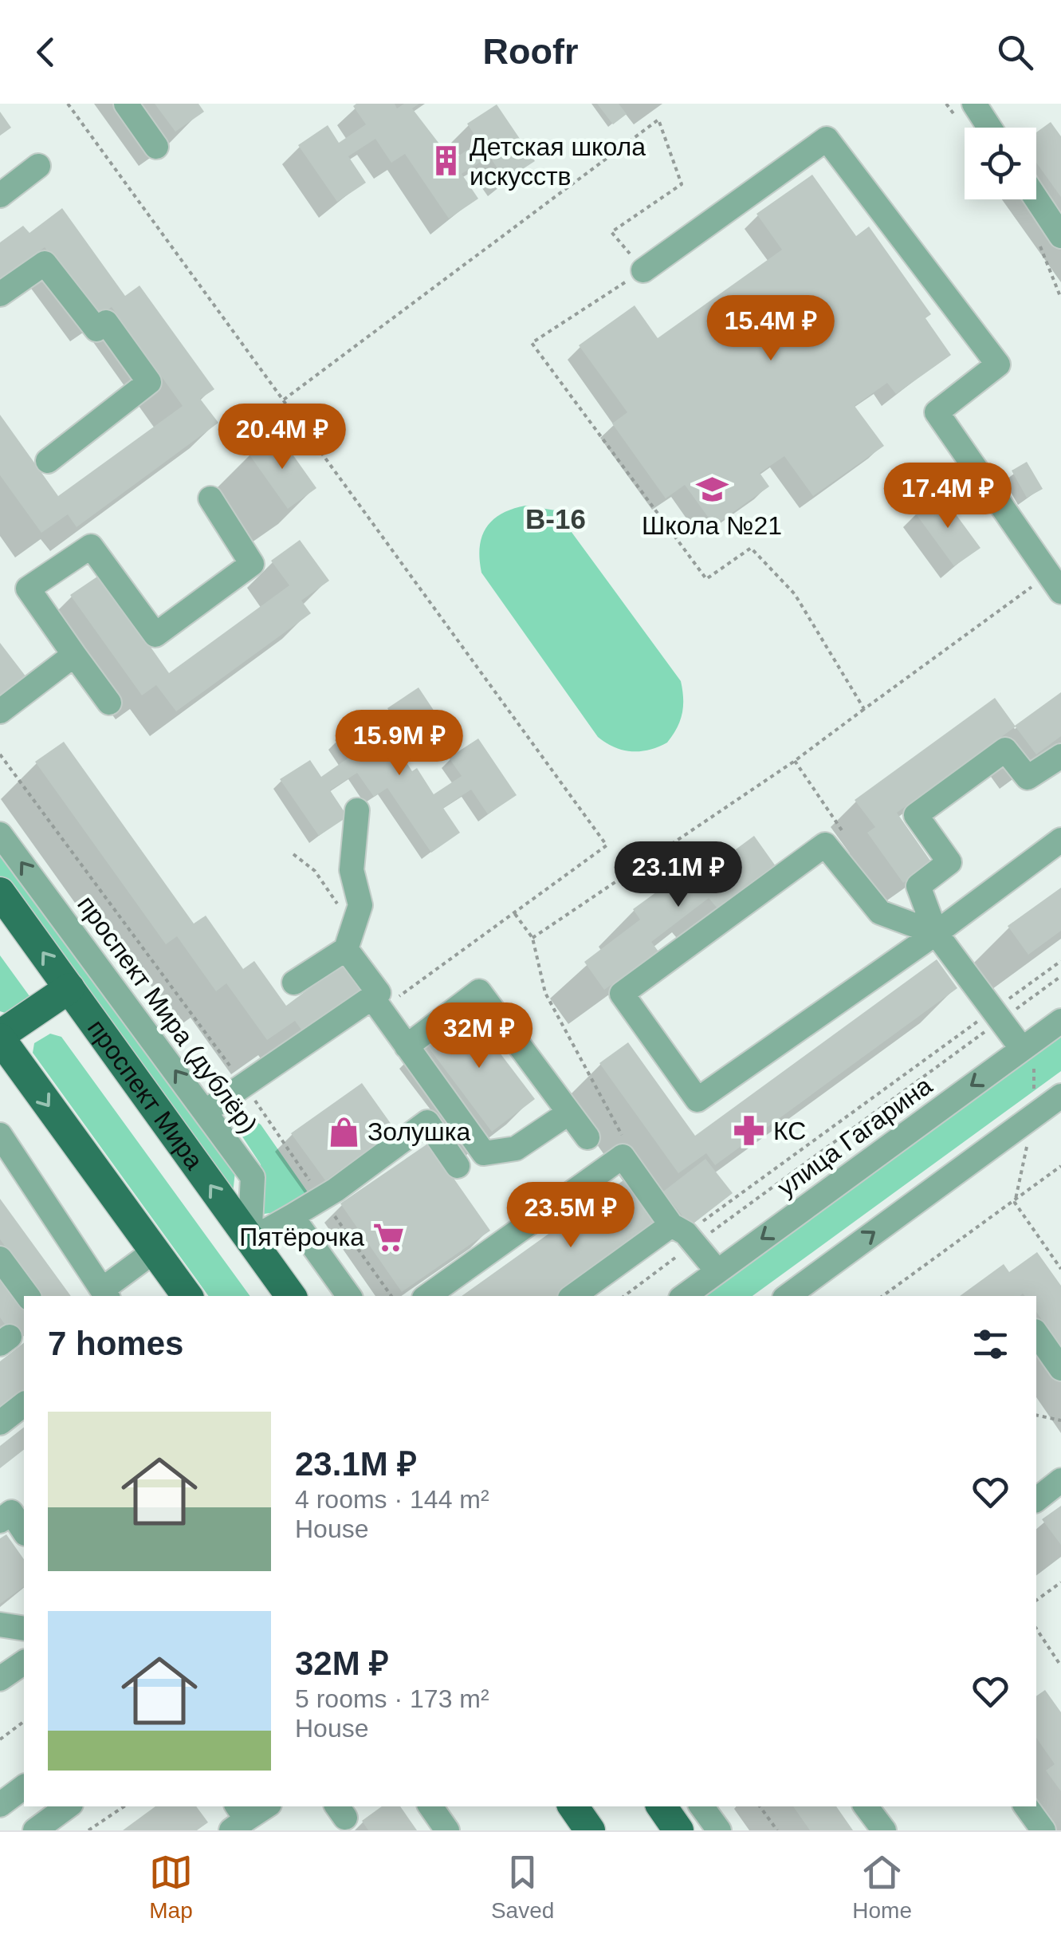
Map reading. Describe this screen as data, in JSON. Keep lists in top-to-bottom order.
{
  "streets": {
    "main road": ["проспект Мира"],
    "street": ["проспект Мира (дублёр)", "улица Гагарина"]
  },
  "crossings": [
    ["проспект Мира (дублёр)", "проспект Мира"]
  ],
  "districts": ["В-16"],
  "places": {
    "building": ["Детская школа искусств"],
    "school or university": ["Школа №21"],
    "pharmacy": ["КС"],
    "shop": ["Золушка"],
    "supermarket": ["Пятёрочка"]
  },
  "page": {
    "header": "Roofr",
    "price": [
      "15.4M ₽",
      "20.4M ₽",
      "17.4M ₽",
      "15.9M ₽",
      "23.1M ₽",
      "32M ₽",
      "23.5M ₽"
    ],
    "heading": "7 homes",
    "list": [
      {
        "name": "23.1M ₽",
        "note": "4 rooms · 144 m² · House"
      },
      {
        "name": "32M ₽",
        "note": "5 rooms · 173 m² · House"
      }
    ],
    "tabs": ["Map", "Saved", "Home"]
  }
}
